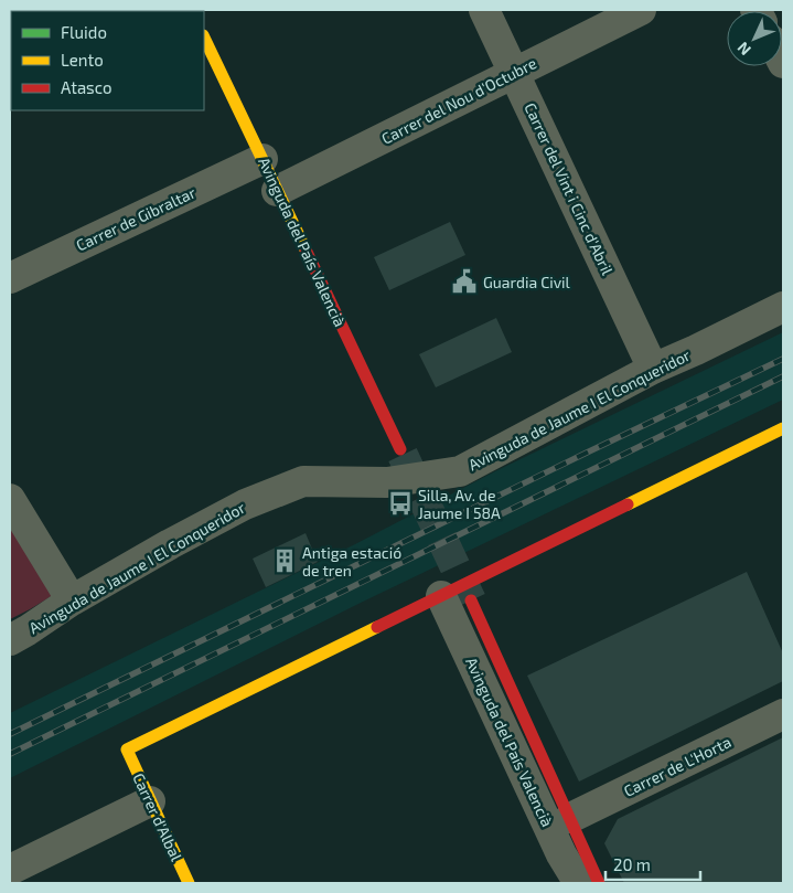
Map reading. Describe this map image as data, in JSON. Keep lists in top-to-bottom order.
{
  "streets": {
    "street": [
      "Carrer del Nou d'Octubre",
      "Carrer del Vint i Cinc d'Abril",
      "Carrer de Gibraltar",
      "Avinguda del País Valencià",
      "Avinguda de Jaume I El Conqueridor",
      "Carrer de L'Horta",
      "Carrer d'Albal"
    ]
  },
  "crossings": [
    ["Carrer del Nou d'Octubre", "Carrer del Vint i Cinc d'Abril"],
    ["Carrer del Nou d'Octubre", "Avinguda del País Valencià"],
    ["Carrer del Vint i Cinc d'Abril", "Avinguda de Jaume I El Conqueridor"],
    ["Carrer de Gibraltar", "Avinguda del País Valencià"],
    ["Avinguda del País Valencià", "Carrer de L'Horta"],
    ["Avinguda del País Valencià", "Carrer d'Albal"]
  ],
  "places": {
    "public building": ["Guardia Civil"],
    "bus stop": ["Silla, Av. de Jaume I 58A"],
    "building": ["Antiga estació de tren"]
  },
  "legend": ["Fluido", "Lento", "Atasco"],
  "scale_bar": "20 m",
  "north": "bottom left"
}
